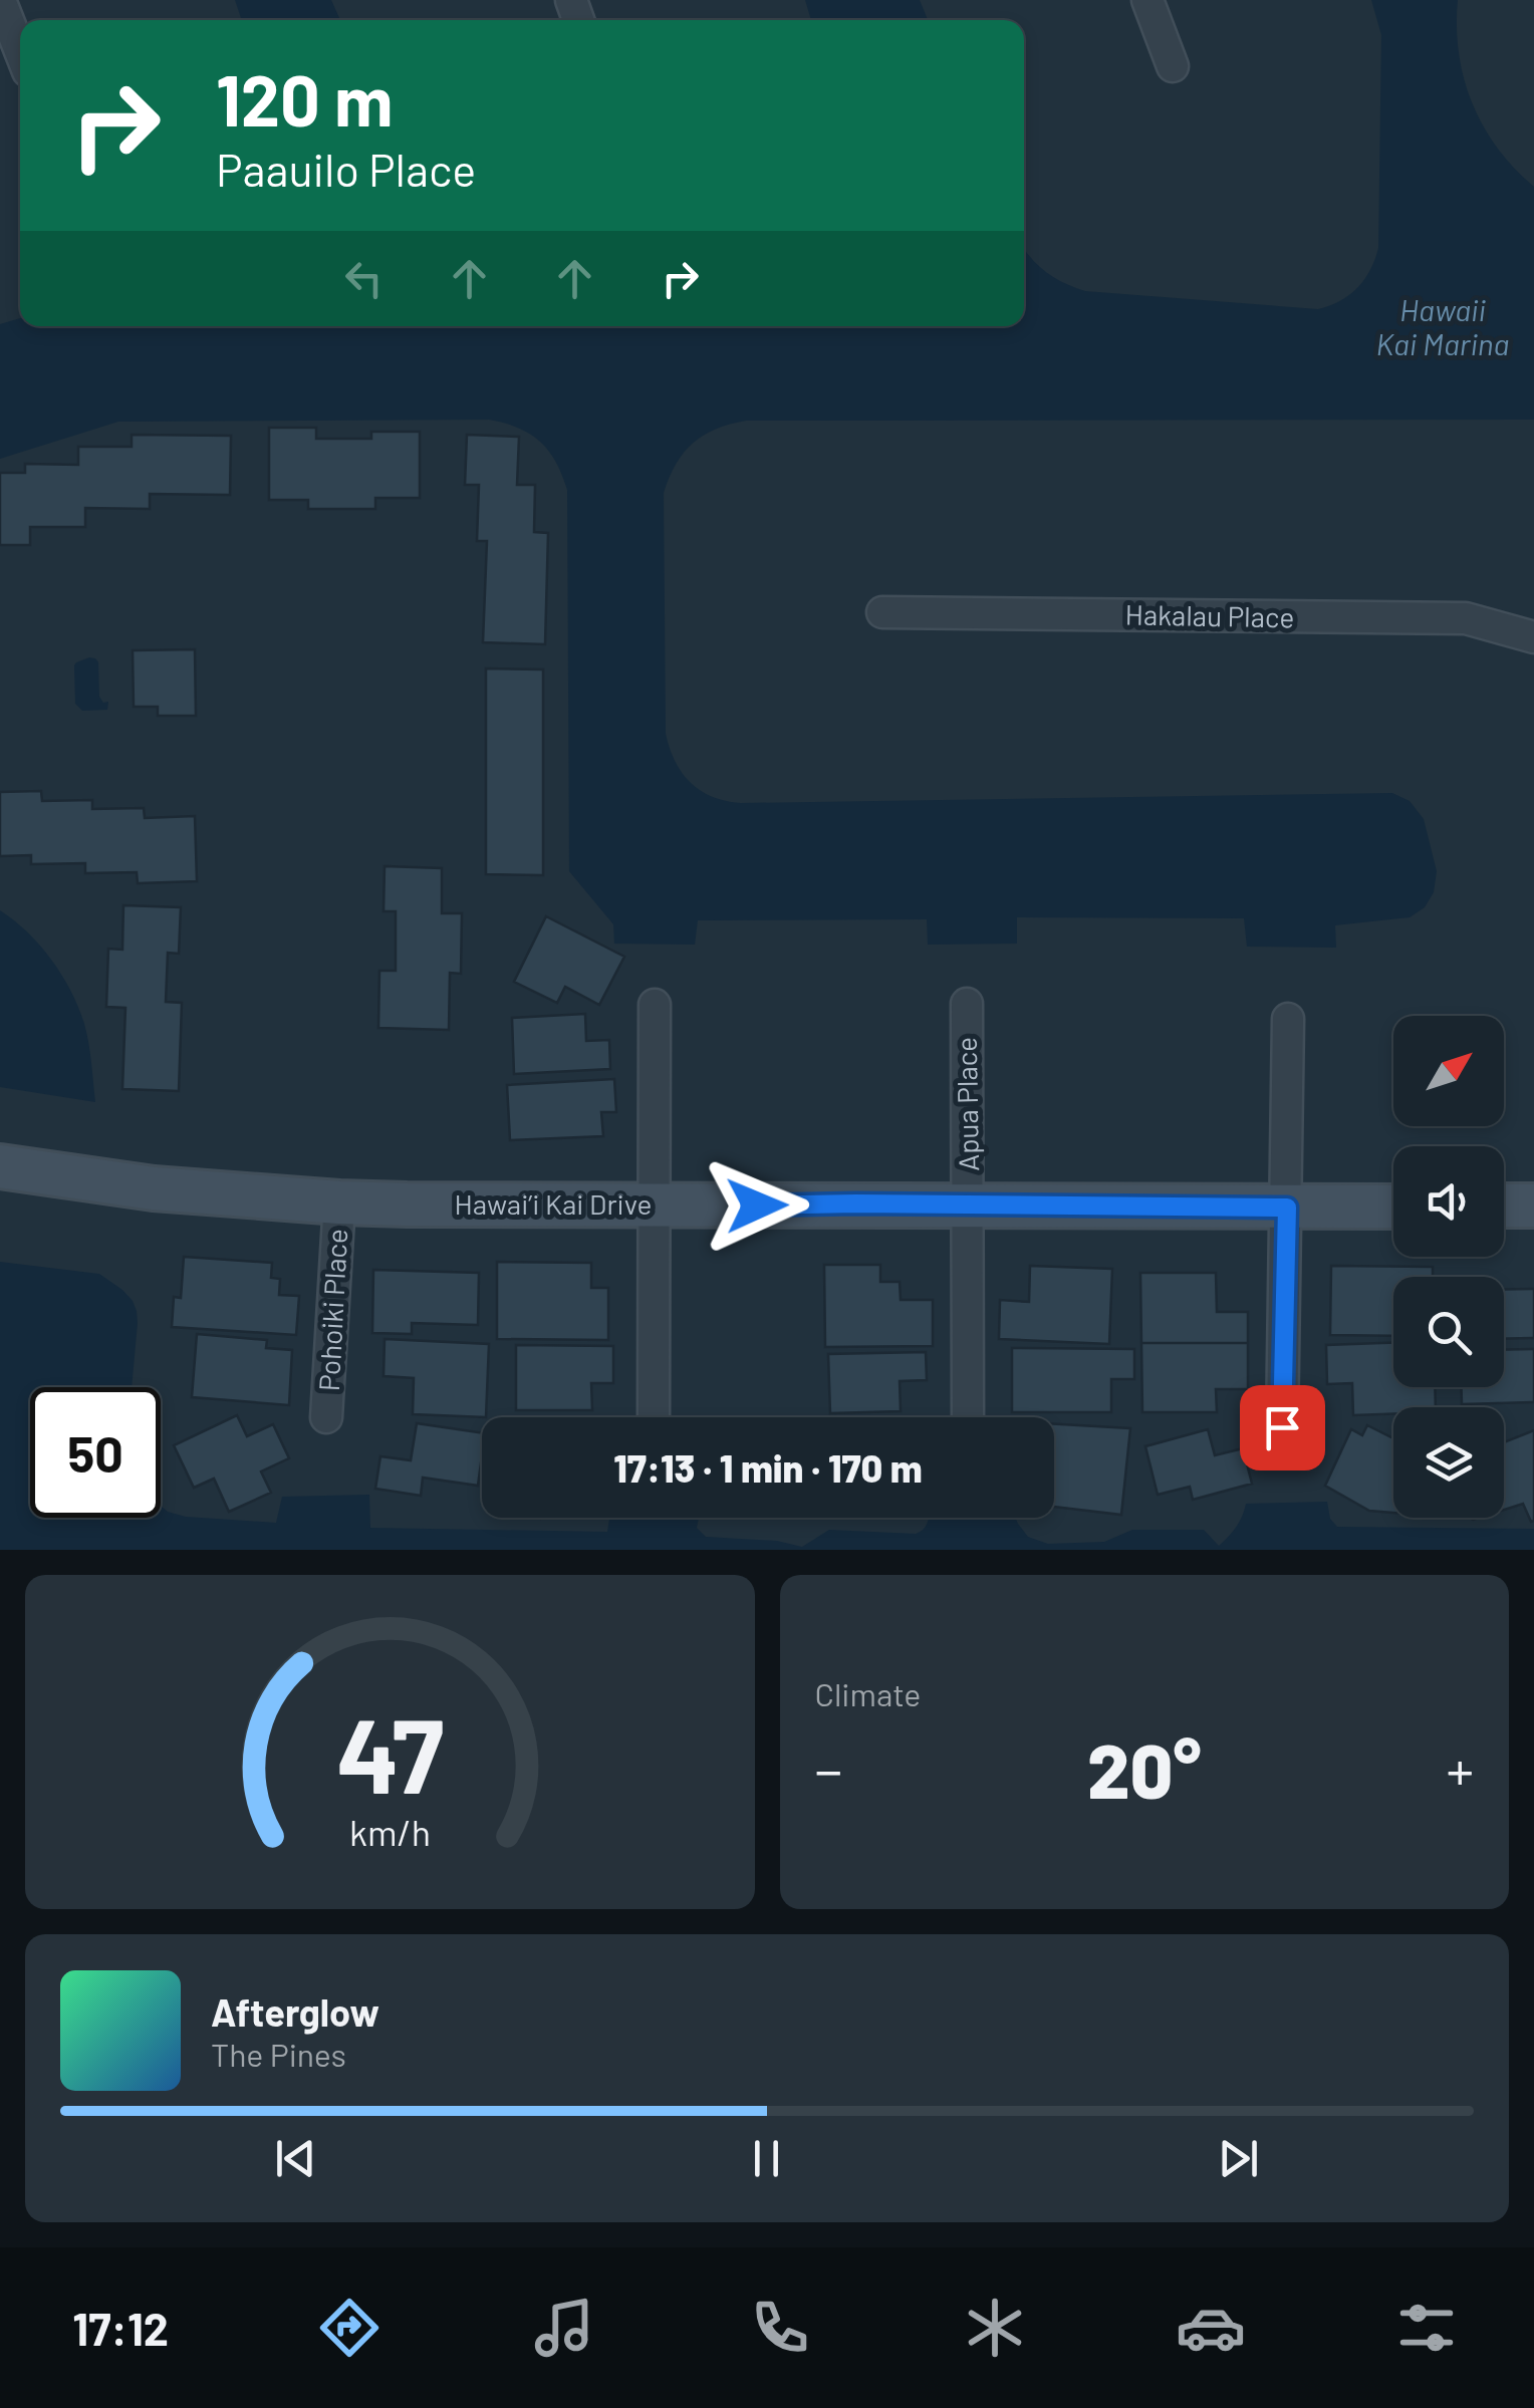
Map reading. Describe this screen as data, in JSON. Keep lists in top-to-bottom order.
{
  "streets": {
    "main road": ["Hawai’i Kai Drive"],
    "street": ["Hakalau Place", "Apua Place", "Pohoiki Place"]
  },
  "crossings": [
    ["Apua Place", "Hawai’i Kai Drive"],
    ["Hawai’i Kai Drive", "Pohoiki Place"]
  ],
  "water": ["Hawaii Kai Marina"],
  "north": "top right",
  "page": {
    "turn": ["120 m", "Paauilo Place"],
    "limit": "50",
    "trip": "17:13 · 1 min · 170 m",
    "tile": "Climate",
    "heat": ["−", "20°", "+"],
    "song": ["Afterglow", "The Pines"],
    "tabs": "17:12",
    "gauge": ["47", "km/h"]
  }
}
